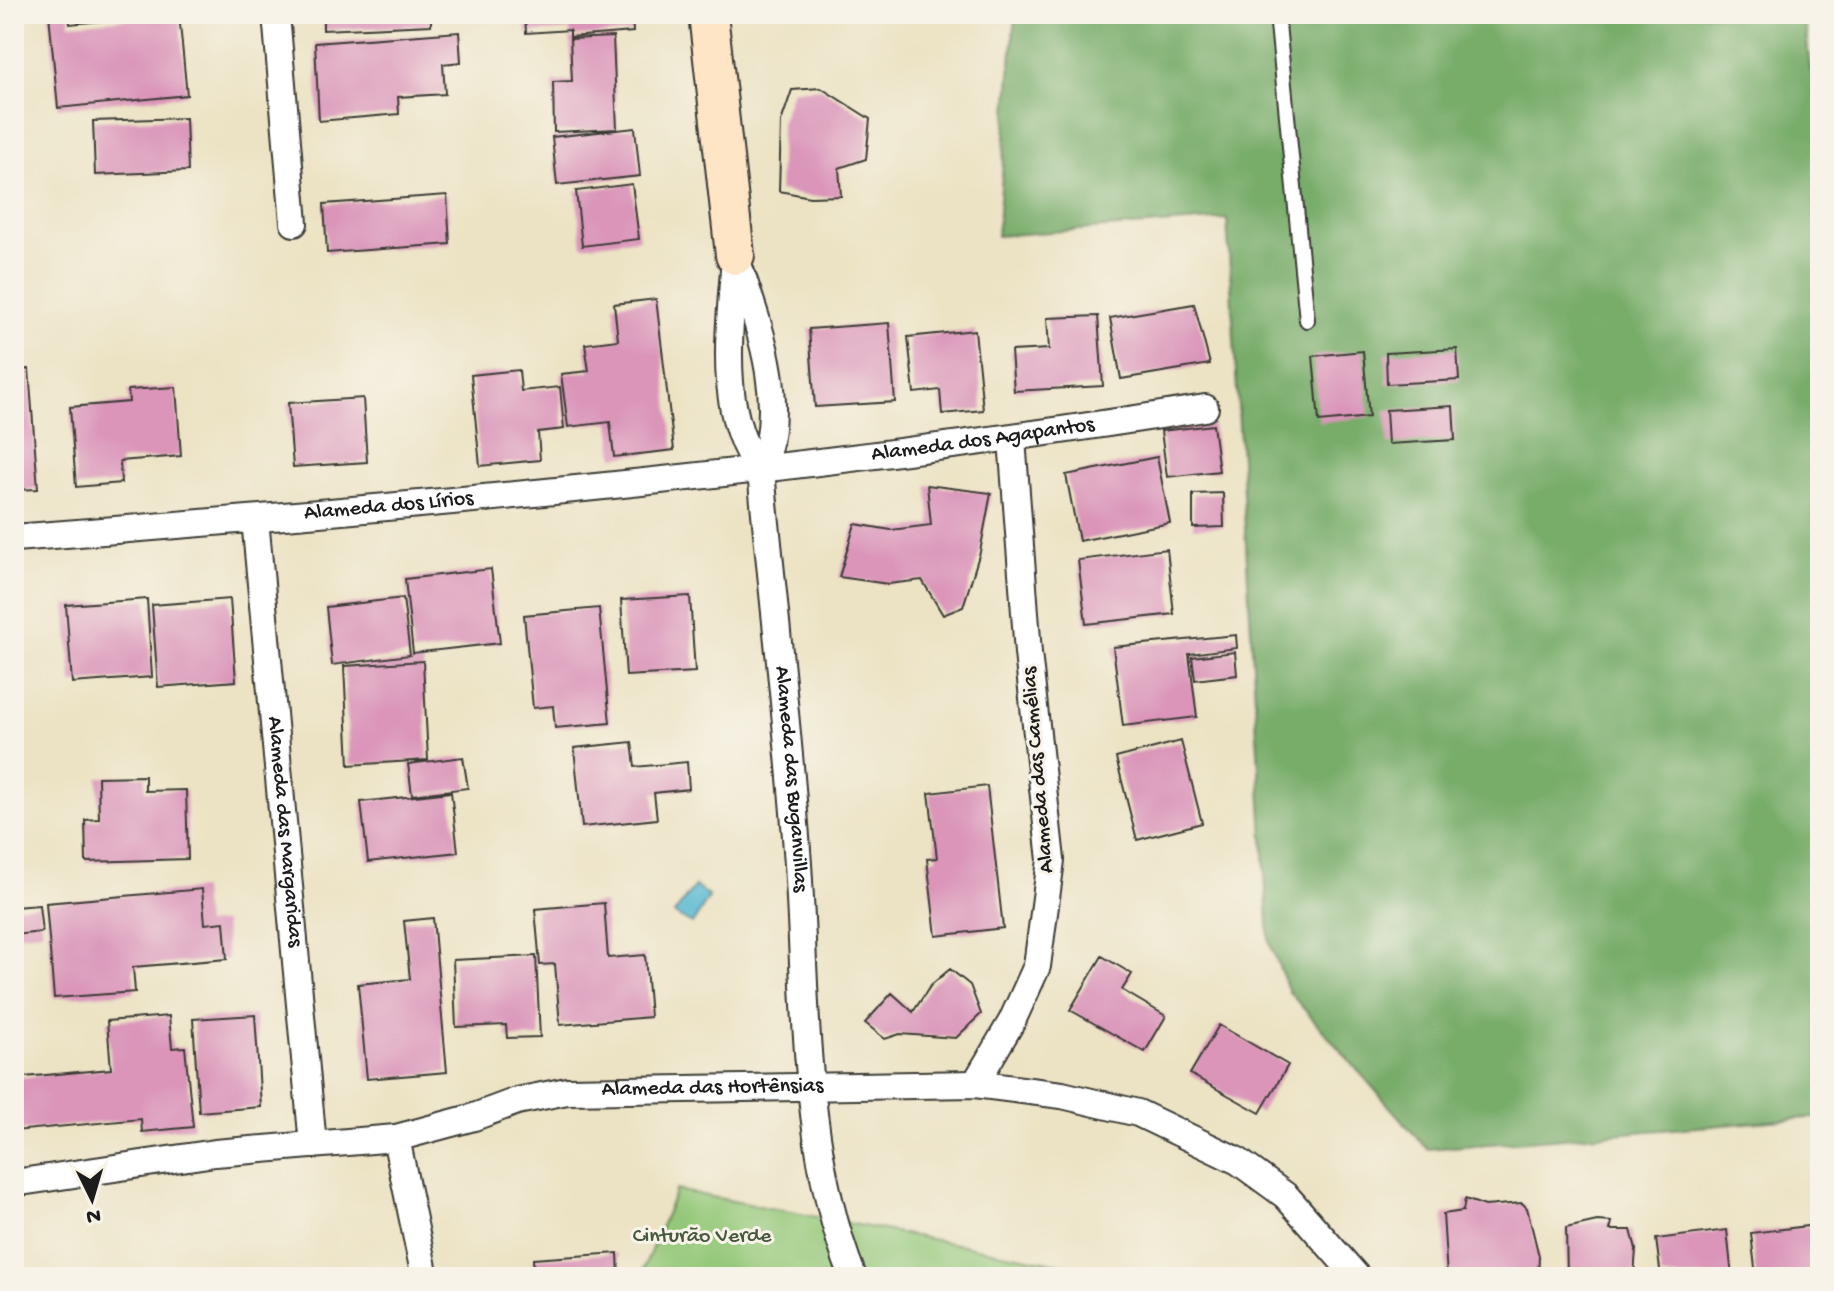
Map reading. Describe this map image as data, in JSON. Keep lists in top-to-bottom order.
{
  "streets": {
    "street": [
      "Alameda dos Agapantos",
      "Alameda dos Lírios",
      "Alameda das Camélias",
      "Alameda das Buganvillas",
      "Alameda das Margaridas",
      "Alameda das Hortênsias"
    ]
  },
  "crossings": [
    ["Alameda dos Agapantos", "Alameda dos Lírios"],
    ["Alameda dos Agapantos", "Alameda das Camélias"],
    ["Alameda dos Agapantos", "Alameda das Buganvillas"],
    ["Alameda dos Lírios", "Alameda das Buganvillas"],
    ["Alameda dos Lírios", "Alameda das Margaridas"],
    ["Alameda das Camélias", "Alameda das Hortênsias"],
    ["Alameda das Buganvillas", "Alameda das Hortênsias"],
    ["Alameda das Margaridas", "Alameda das Hortênsias"]
  ],
  "parks": ["Cinturão Verde"],
  "north": "bottom"
}
